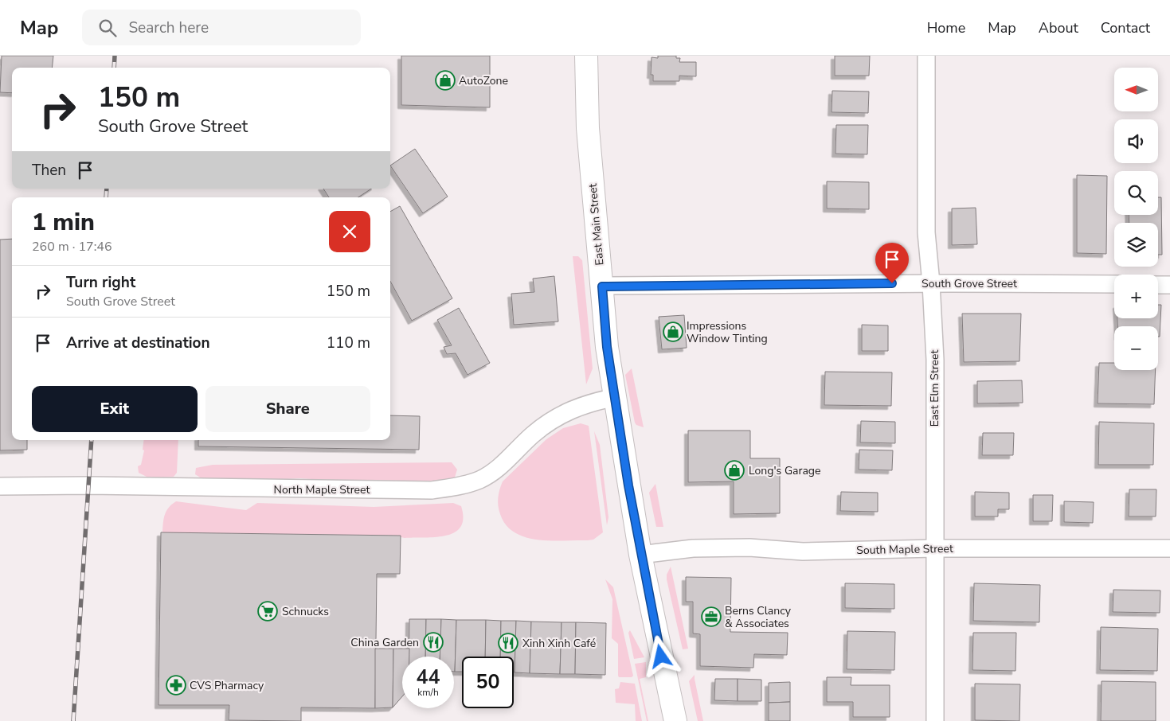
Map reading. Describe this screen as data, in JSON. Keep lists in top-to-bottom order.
{
  "streets": {
    "main road": ["East Main Street"],
    "street": [
      "South Grove Street",
      "East Elm Street",
      "North Maple Street",
      "South Maple Street"
    ]
  },
  "crossings": [
    ["East Main Street", "South Grove Street"],
    ["East Main Street", "North Maple Street"],
    ["East Main Street", "South Maple Street"],
    ["South Grove Street", "East Elm Street"],
    ["East Elm Street", "South Maple Street"]
  ],
  "places": {
    "shop": ["AutoZone", "Impressions Window Tinting", "Long's Garage"],
    "supermarket": ["Schnucks"],
    "office": ["Berns Clancy & Associates"],
    "restaurant": ["China Garden", "Xinh Xinh Café"],
    "pharmacy": ["CVS Pharmacy"]
  },
  "north": "left",
  "page": {
    "header": "Map",
    "search": "Search here",
    "nav": [
      "Home",
      "Map",
      "About",
      "Contact"
    ],
    "map_buttons": ["+", "−"],
    "turn": ["150 m", "South Grove Street"],
    "then": "Then",
    "heading": ["1 min", "260 m · 17:46"],
    "list": [
      {
        "name": "Turn right",
        "note": "South Grove Street",
        "value": "150 m"
      },
      {
        "name": "Arrive at destination",
        "value": "110 m"
      }
    ],
    "buttons": ["Exit", "Share"],
    "speed": "44 km/h",
    "limit": "50"
  }
}
